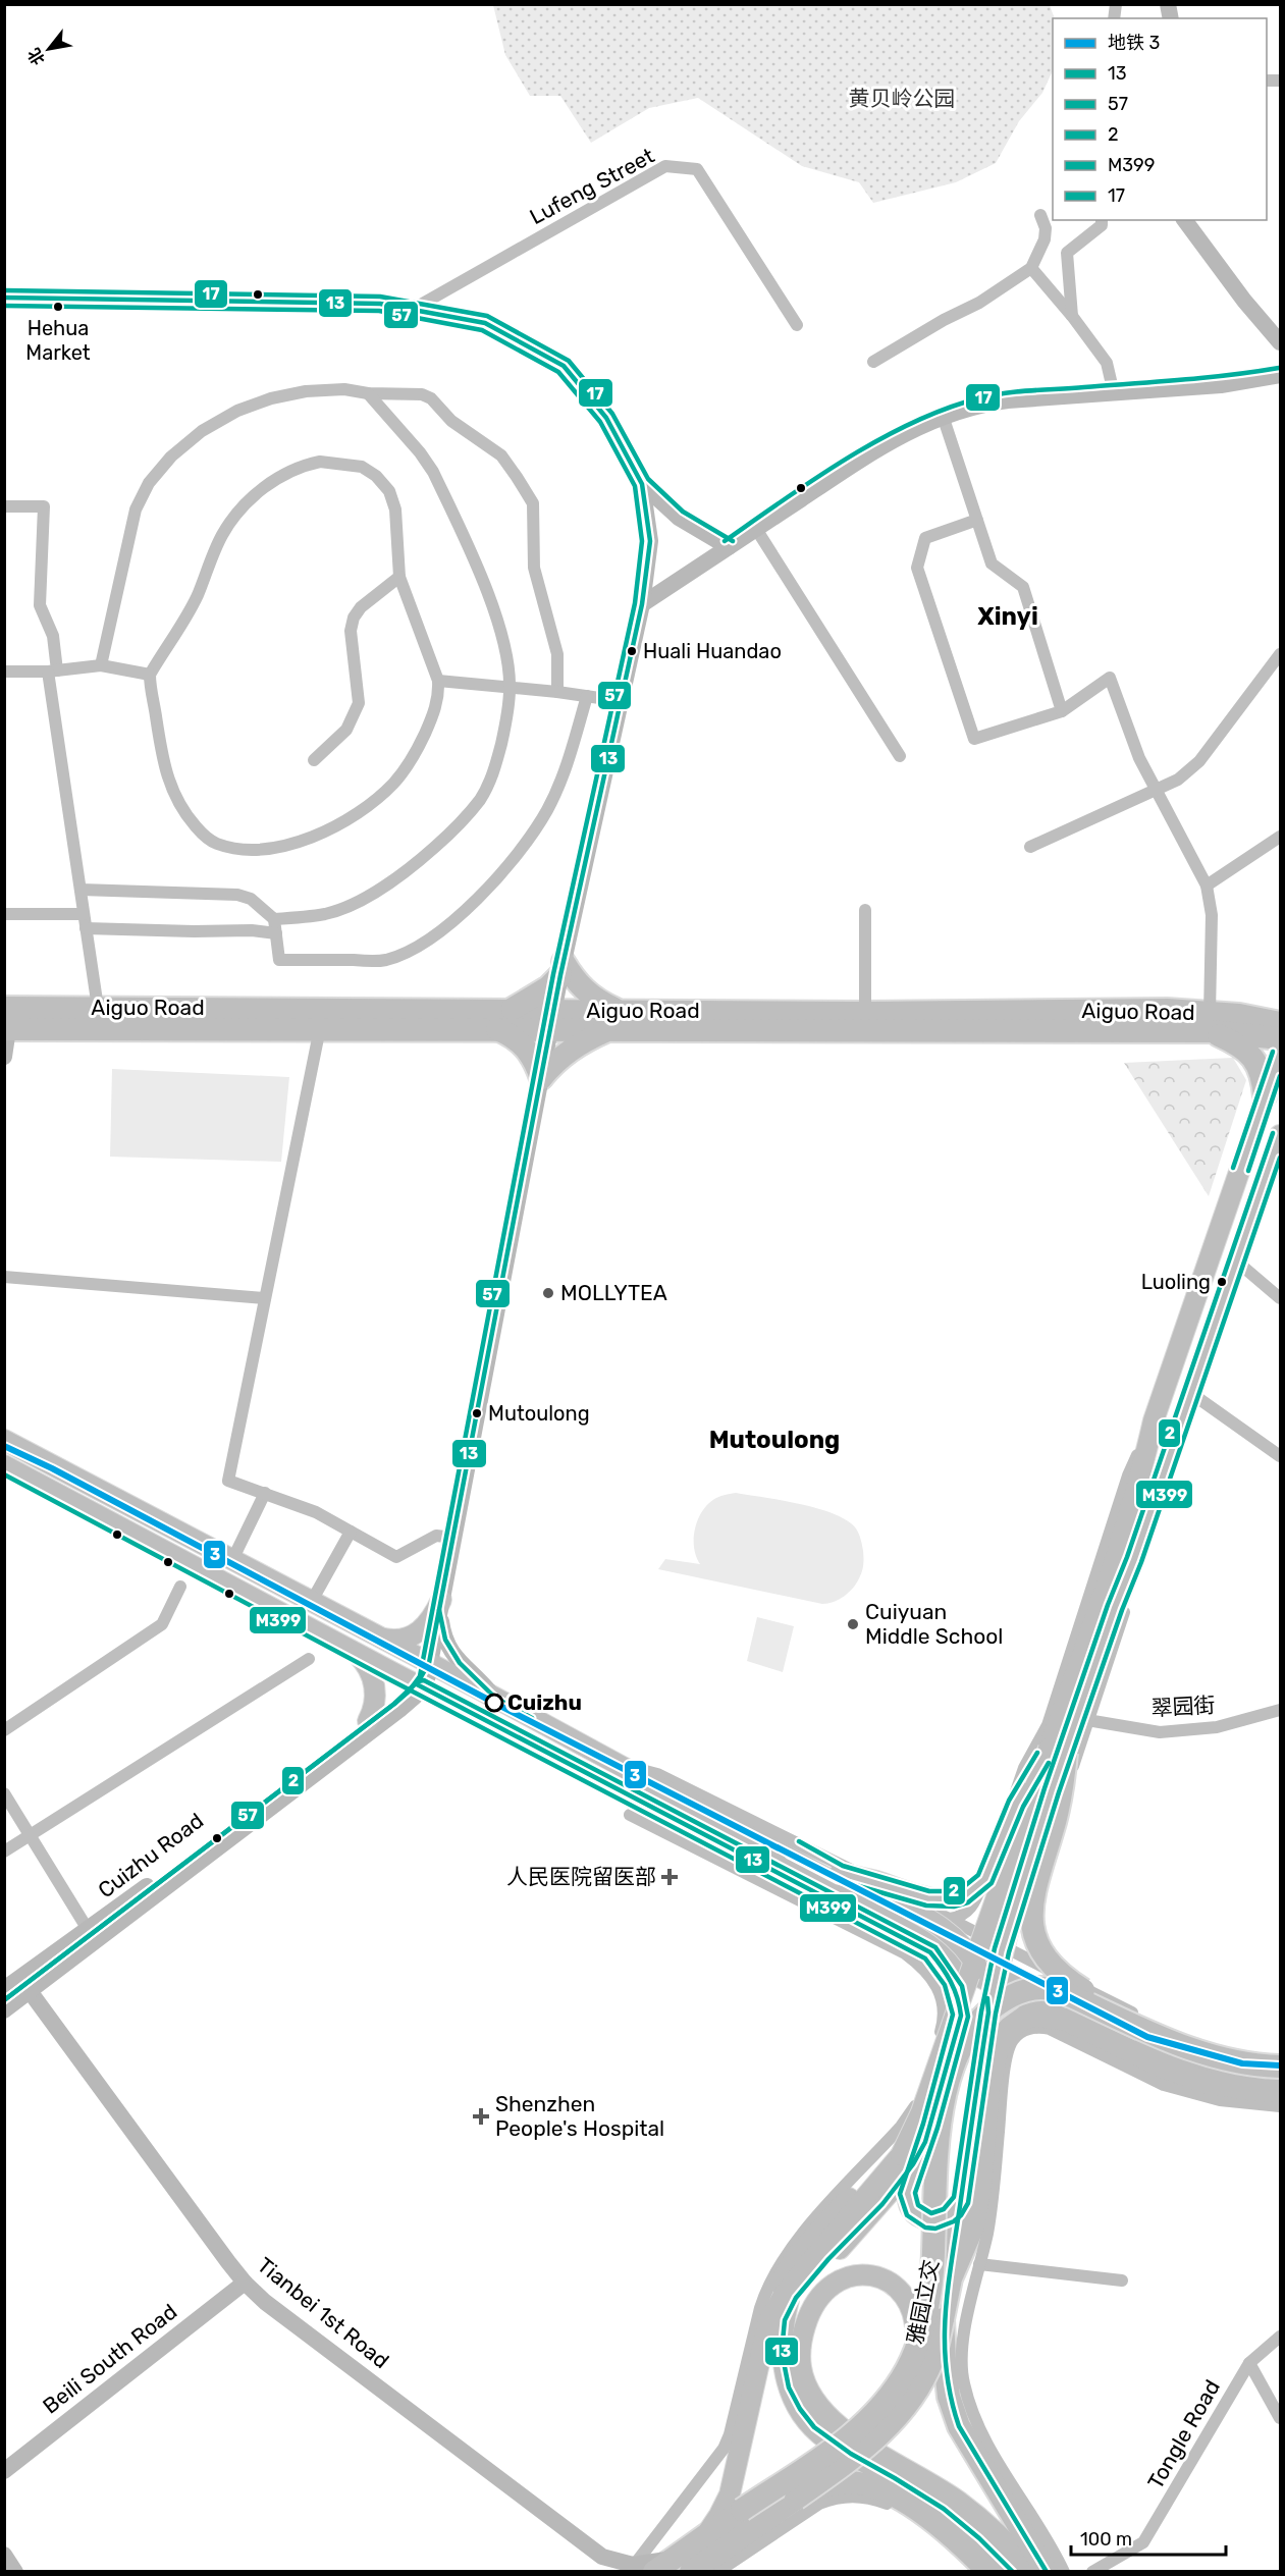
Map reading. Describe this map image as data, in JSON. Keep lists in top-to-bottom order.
{
  "streets": {
    "highway": ["Aiguo Road", "雅园立交"],
    "street": [
      "Lufeng Street",
      "翠园街",
      "Cuizhu Road",
      "Tianbei 1st Road",
      "Beili South Road",
      "Tongle Road"
    ]
  },
  "crossings": [
    ["Cuizhu Road", "Tianbei 1st Road"],
    ["Tianbei 1st Road", "Beili South Road"]
  ],
  "districts": ["Xinyi", "Mutoulong"],
  "parks": ["黄贝岭公园"],
  "places": {
    "other": [
      "Hehua Market",
      "Huali Huandao",
      "Luoling",
      "MOLLYTEA",
      "Mutoulong",
      "Cuiyuan Middle School",
      "Cuizhu"
    ],
    "health": ["人民医院留医部", "Shenzhen People's Hospital"]
  },
  "lines": [
    "transit line 17",
    "transit line 13",
    "transit line 57",
    "transit line 2",
    "transit line M399",
    "metro line 3"
  ],
  "legend": [
    "地铁 3",
    "13",
    "57",
    "2",
    "M399",
    "17"
  ],
  "scale_bar": "100 m",
  "north": "bottom left"
}
